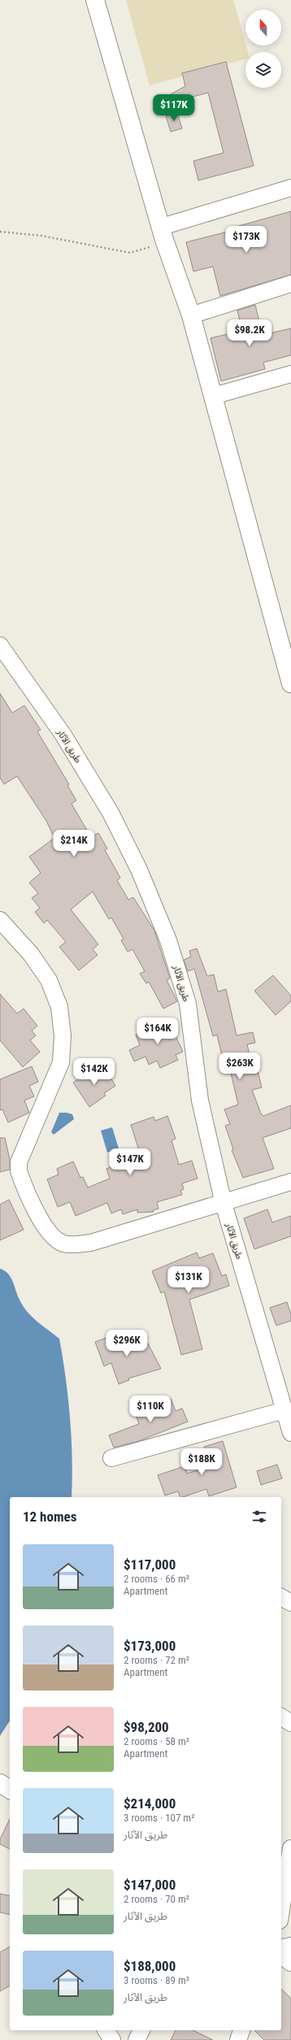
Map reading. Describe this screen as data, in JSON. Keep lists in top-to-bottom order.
{
  "streets": {
    "street": ["طريق الآثار"]
  },
  "north": "top",
  "page": {
    "price": [
      "$117K",
      "$173K",
      "$98.2K",
      "$214K",
      "$164K",
      "$263K",
      "$142K",
      "$147K",
      "$131K",
      "$296K",
      "$110K",
      "$188K"
    ],
    "heading": "12 homes",
    "list": [
      {
        "name": "$117,000",
        "note": "2 rooms · 66 m² · Apartment"
      },
      {
        "name": "$173,000",
        "note": "2 rooms · 72 m² · Apartment"
      },
      {
        "name": "$98,200",
        "note": "2 rooms · 58 m² · Apartment"
      },
      {
        "name": "$214,000",
        "note": "3 rooms · 107 m² · طريق الآثار"
      },
      {
        "name": "$147,000",
        "note": "2 rooms · 70 m² · طريق الآثار"
      },
      {
        "name": "$188,000",
        "note": "3 rooms · 89 m² · طريق الآثار"
      }
    ]
  }
}
